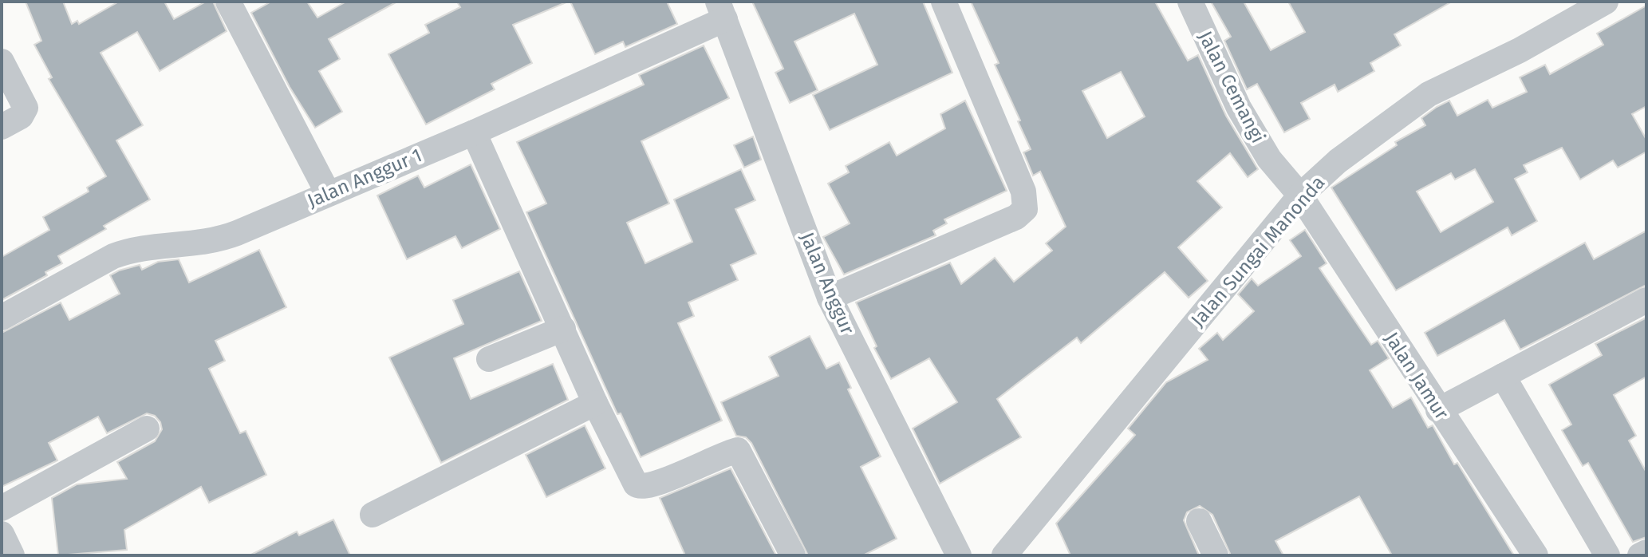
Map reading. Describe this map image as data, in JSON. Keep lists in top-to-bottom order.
{
  "streets": {
    "street": [
      "Jalan Cemangi",
      "Jalan Anggur 1",
      "Jalan Sungai Manonda",
      "Jalan Anggur",
      "Jalan Jamur"
    ]
  },
  "crossings": [
    ["Jalan Cemangi", "Jalan Sungai Manonda"],
    ["Jalan Cemangi", "Jalan Jamur"],
    ["Jalan Anggur 1", "Jalan Anggur"],
    ["Jalan Sungai Manonda", "Jalan Jamur"]
  ]
}
